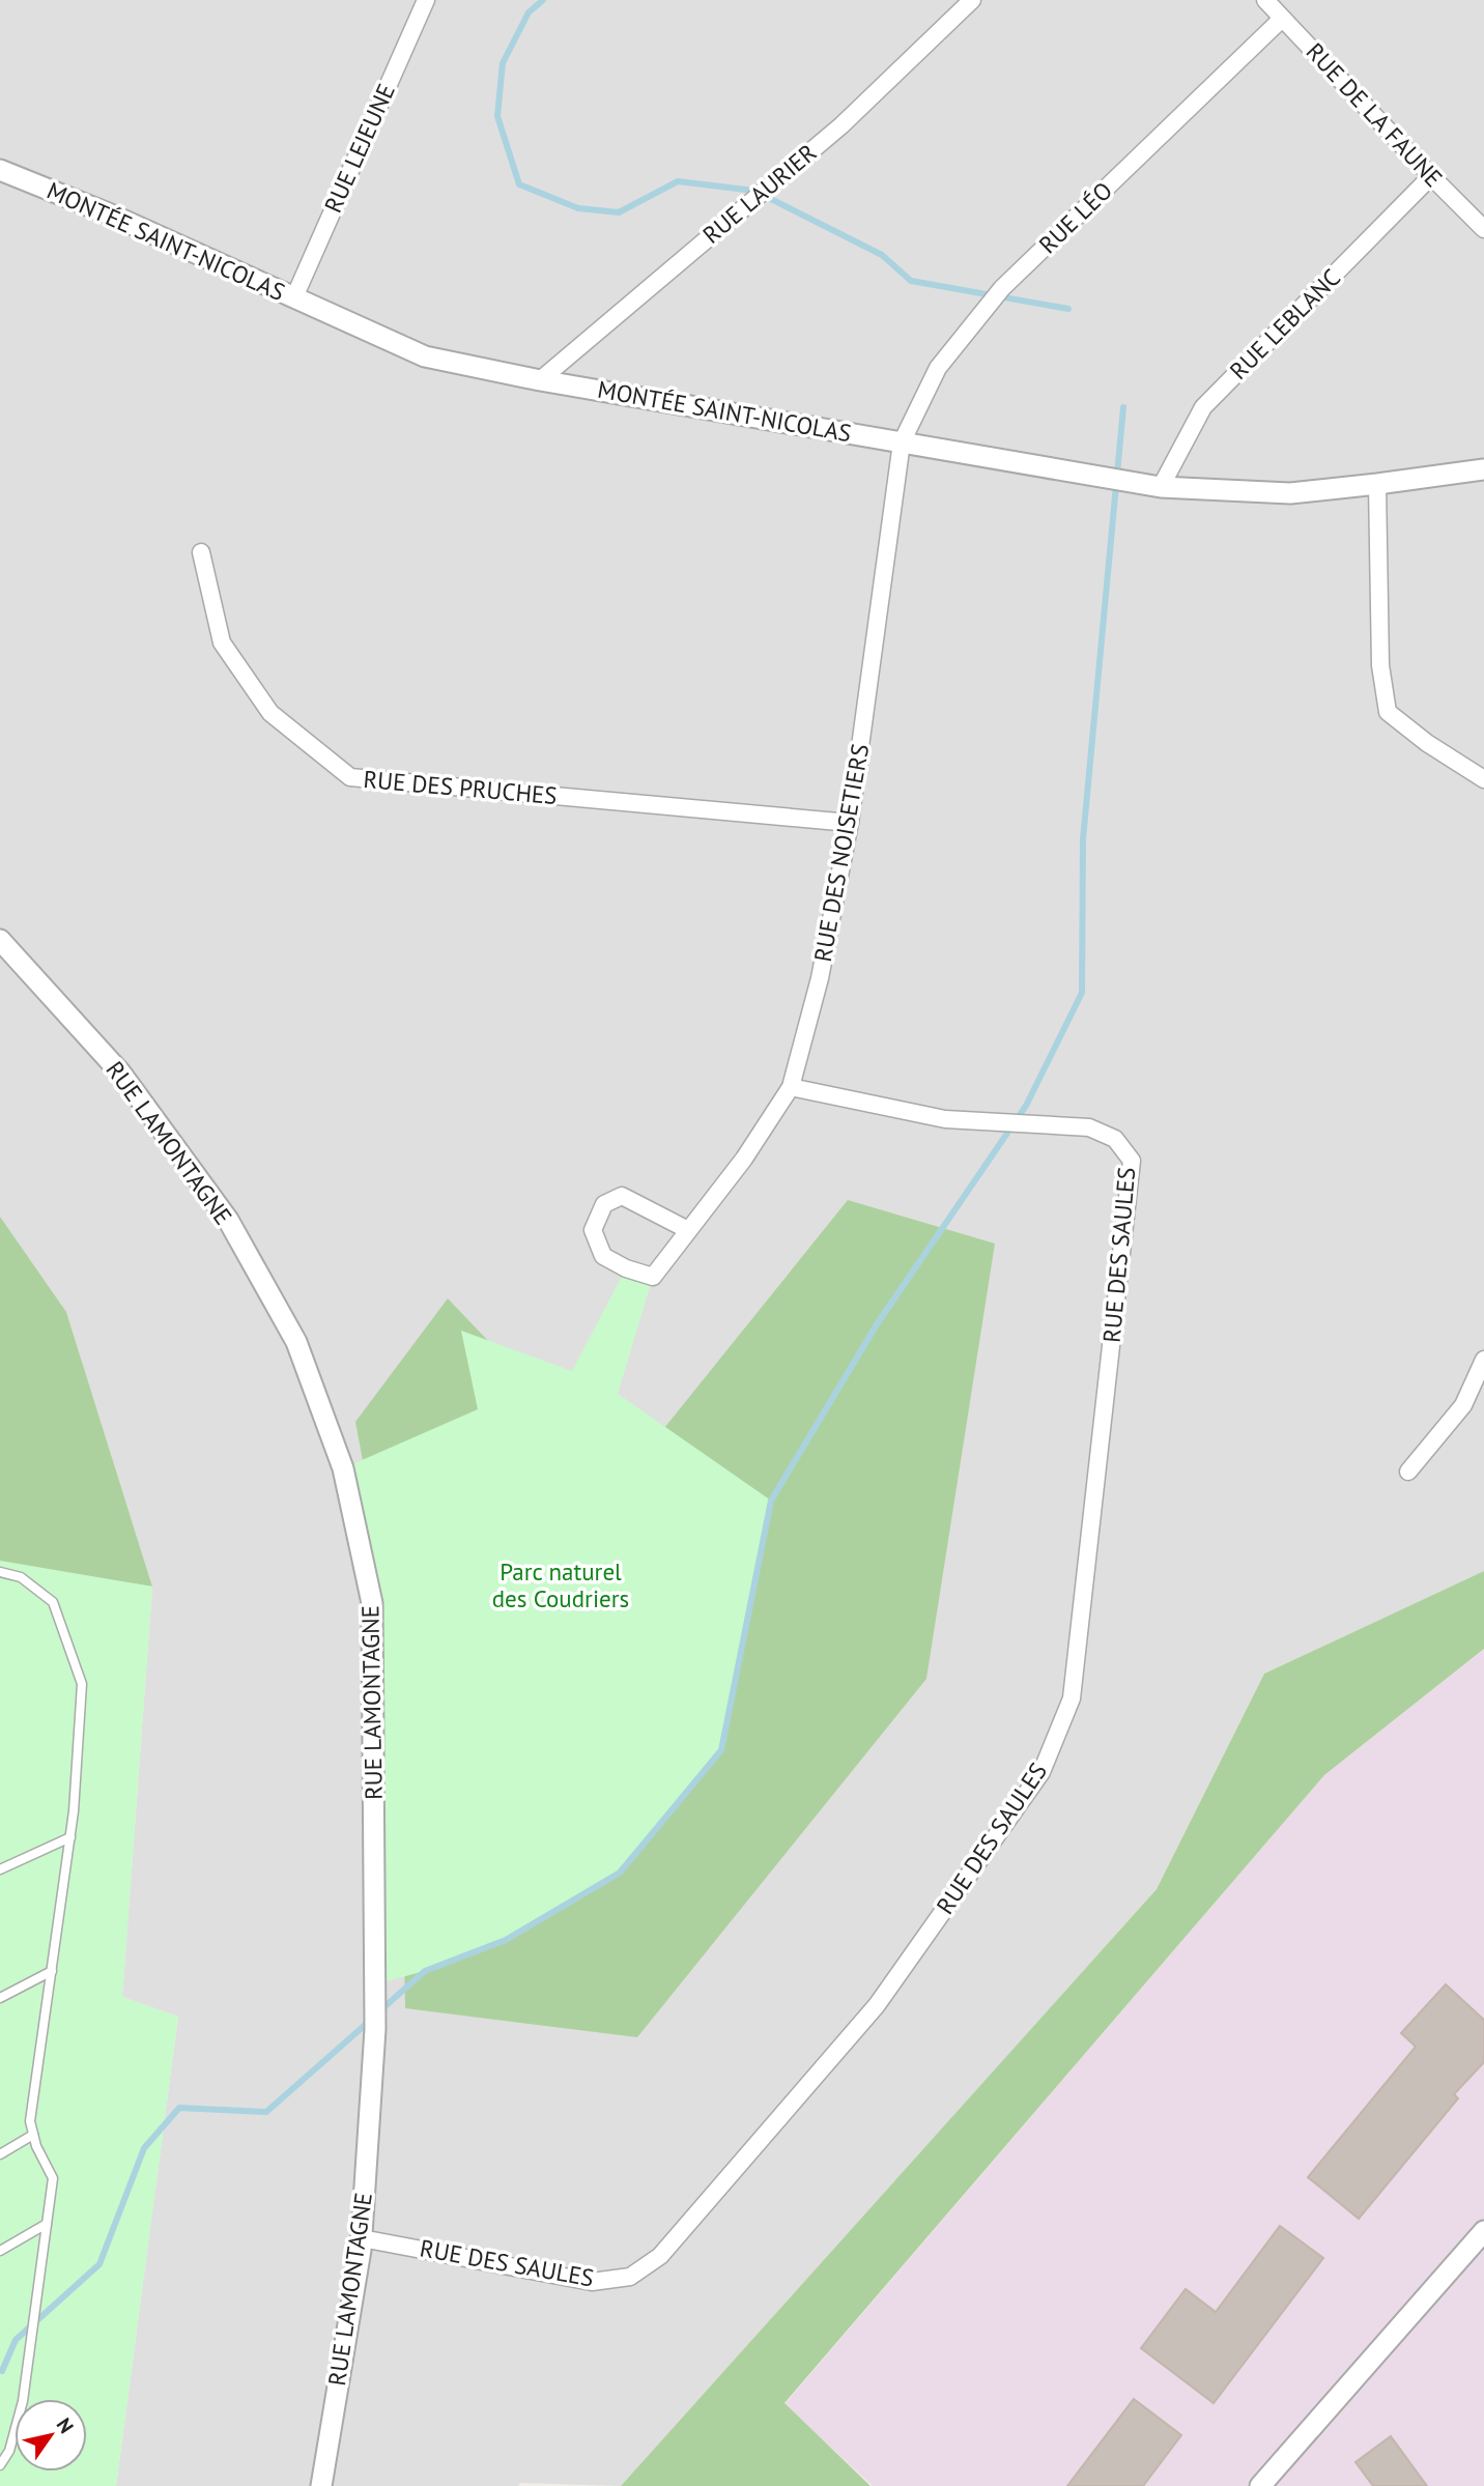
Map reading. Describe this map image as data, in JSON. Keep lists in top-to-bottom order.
{
  "streets": {
    "street": [
      "RUE DE LA FAUNE",
      "RUE LEJEUNE",
      "RUE LAURIER",
      "RUE LÉO",
      "MONTÉE SAINT-NICOLAS",
      "RUE LEBLANC",
      "RUE DES PRUCHES",
      "RUE DES NOISETIERS",
      "RUE LAMONTAGNE",
      "RUE DES SAULES"
    ]
  },
  "crossings": [
    ["RUE DE LA FAUNE", "RUE LÉO"],
    ["RUE DE LA FAUNE", "RUE LEBLANC"],
    ["RUE LEJEUNE", "MONTÉE SAINT-NICOLAS"],
    ["RUE LAURIER", "MONTÉE SAINT-NICOLAS"],
    ["RUE LÉO", "MONTÉE SAINT-NICOLAS"],
    ["RUE LÉO", "RUE DES NOISETIERS"],
    ["MONTÉE SAINT-NICOLAS", "RUE LEBLANC"],
    ["MONTÉE SAINT-NICOLAS", "RUE DES NOISETIERS"],
    ["RUE DES PRUCHES", "RUE DES NOISETIERS"],
    ["RUE DES NOISETIERS", "RUE DES SAULES"],
    ["RUE LAMONTAGNE", "RUE DES SAULES"]
  ],
  "parks": ["Parc naturel des Coudriers"],
  "north": "top right"
}
